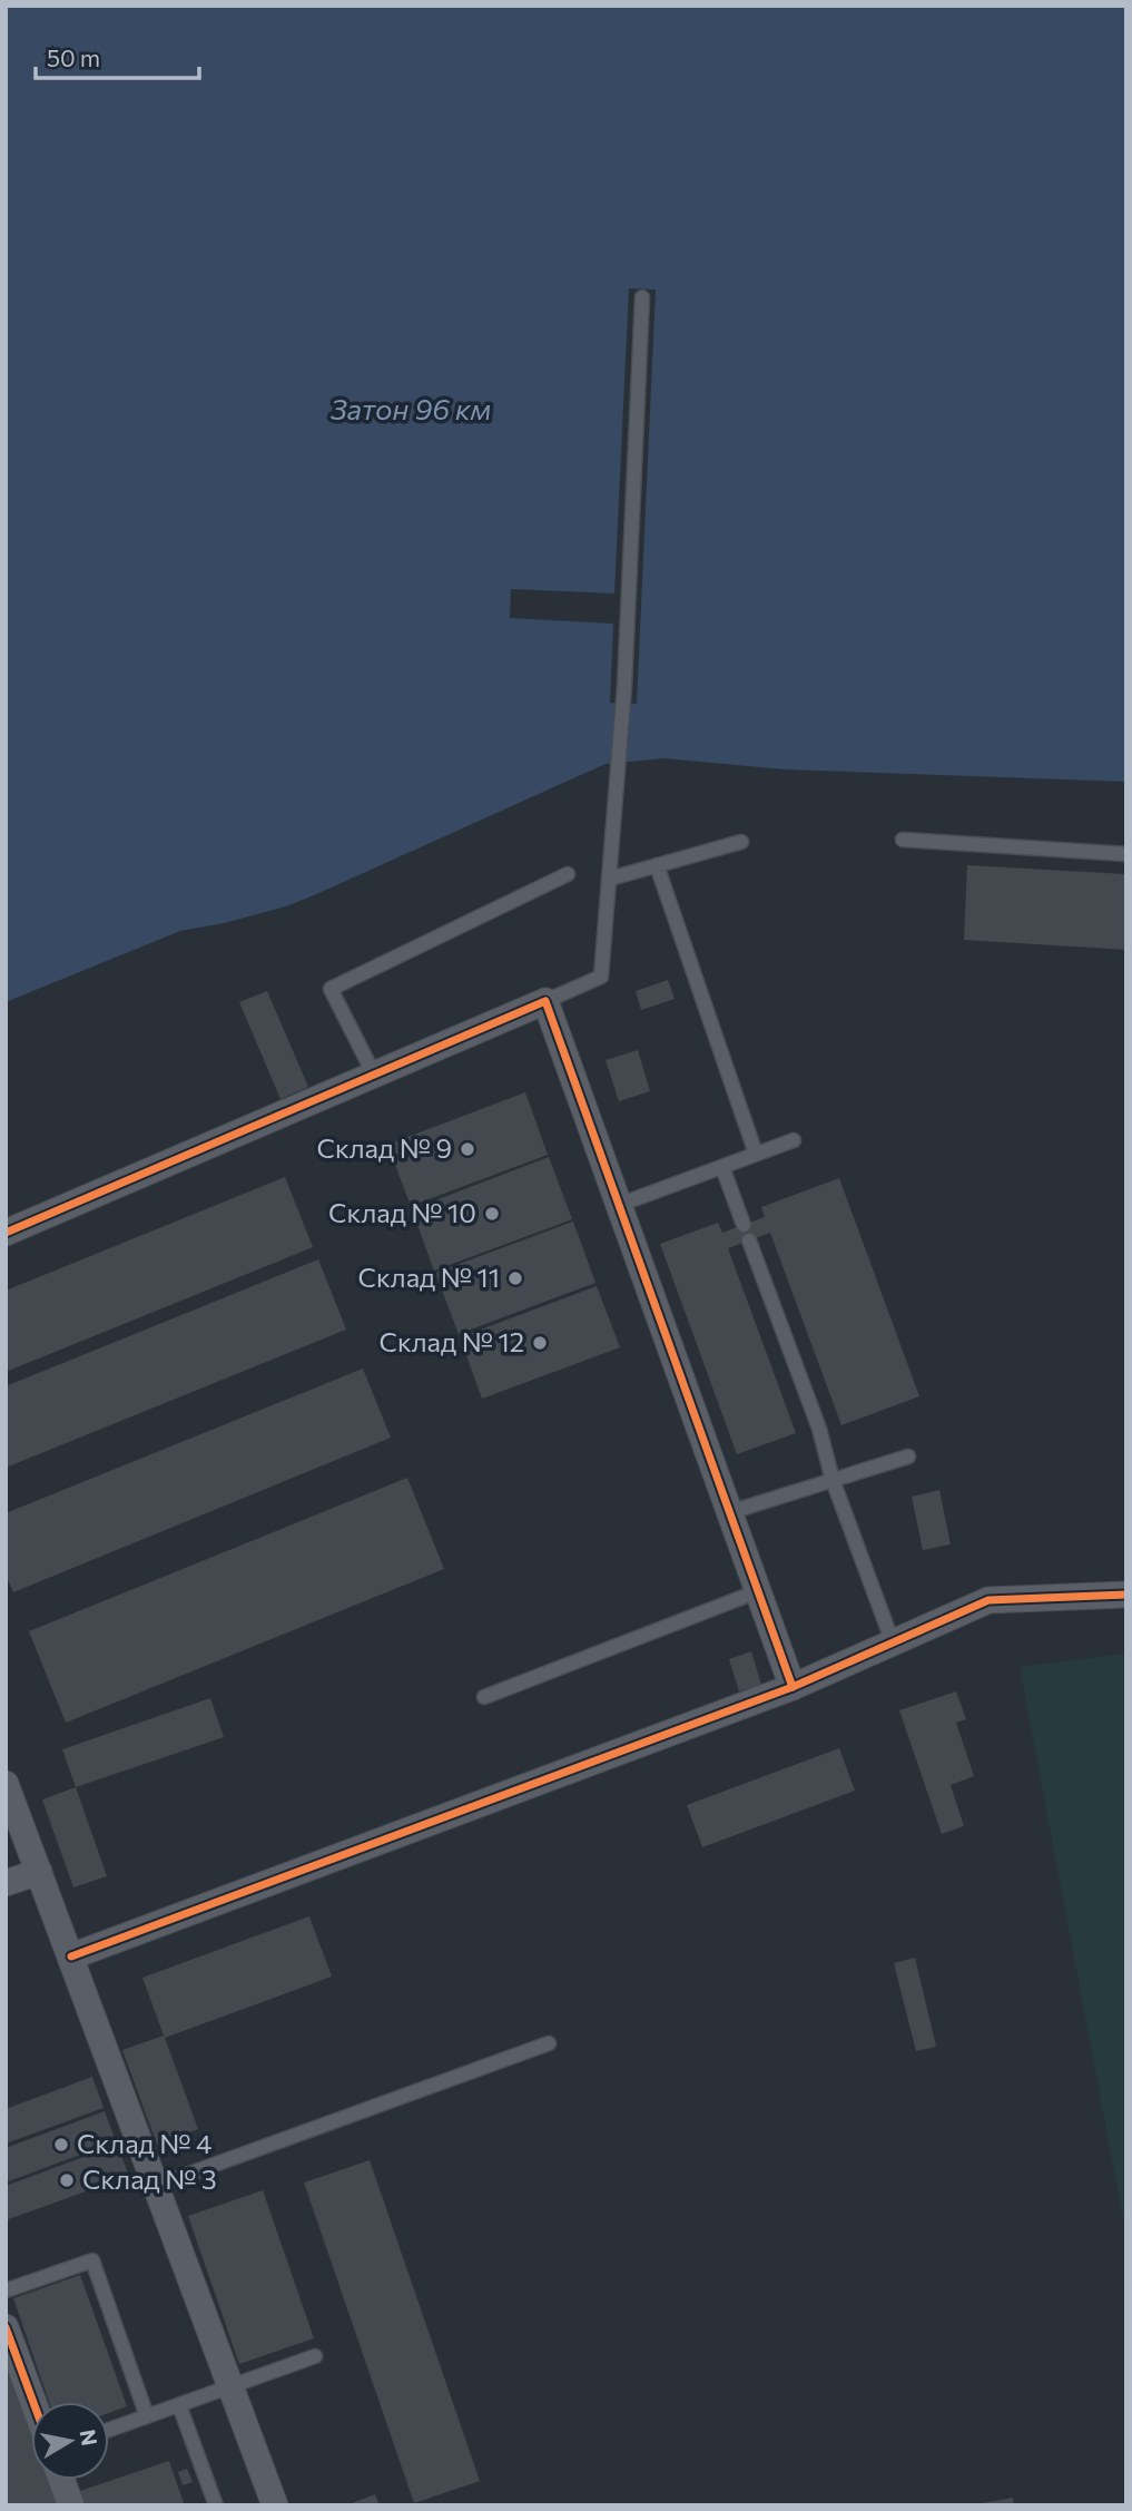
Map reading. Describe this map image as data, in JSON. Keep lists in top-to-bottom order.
{
  "water": ["Затон 96 км"],
  "places": [
    "Склад № 9",
    "Склад № 10",
    "Склад № 11",
    "Склад № 12",
    "Склад № 4",
    "Склад № 3"
  ],
  "scale_bar": "50 m",
  "north": "right"
}
